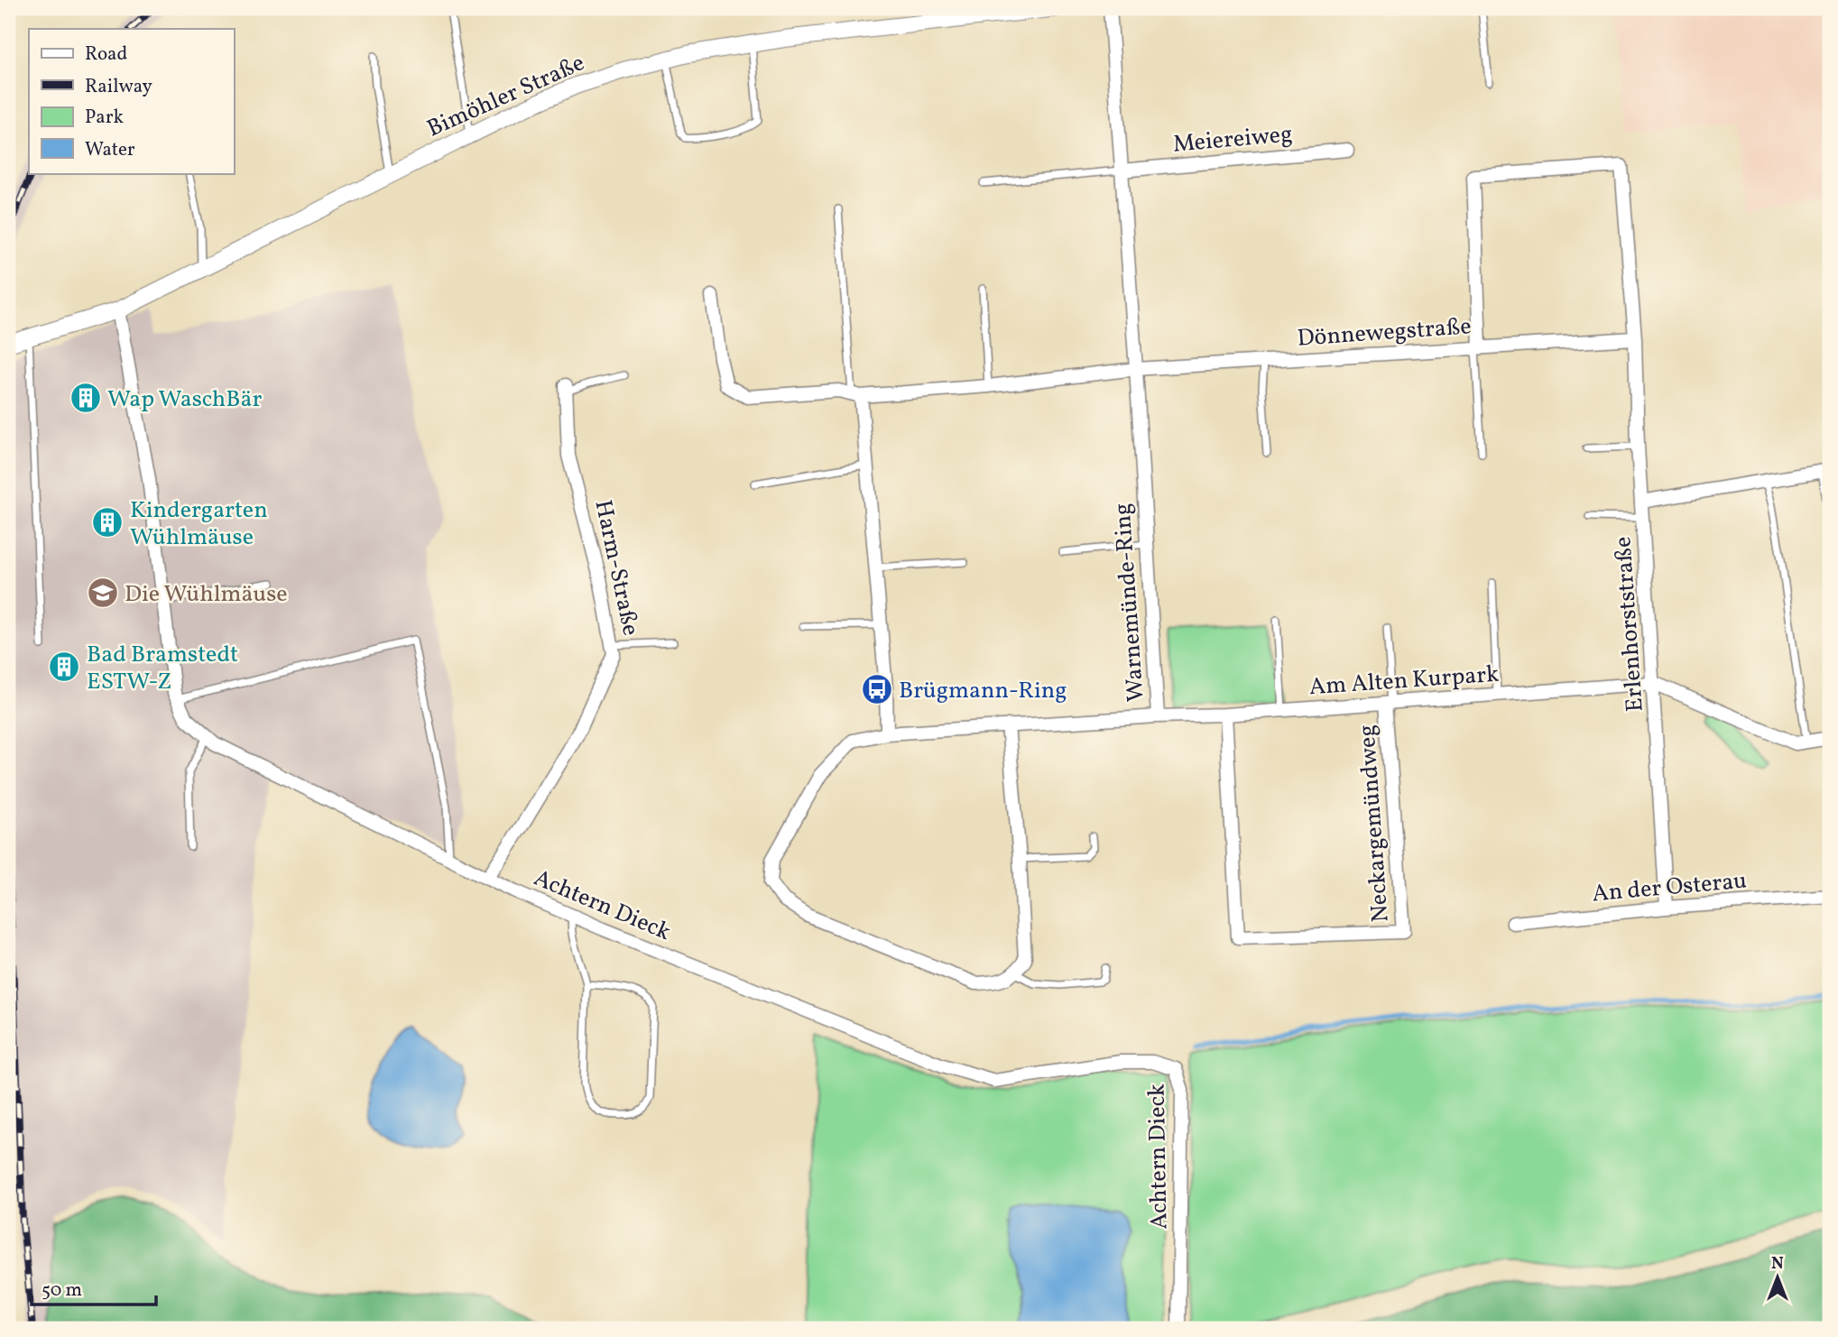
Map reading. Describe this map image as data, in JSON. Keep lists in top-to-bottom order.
{
  "streets": {
    "street": [
      "Bimöhler Straße",
      "Meiereiweg",
      "Dönnewegstraße",
      "Harm-Straße",
      "Warnemünde-Ring",
      "Erlenhorststraße",
      "Am Alten Kurpark",
      "Neckargemündweg",
      "An der Osterau",
      "Achtern Dieck"
    ]
  },
  "crossings": [
    ["Bimöhler Straße", "Achtern Dieck"],
    ["Meiereiweg", "Warnemünde-Ring"],
    ["Dönnewegstraße", "Warnemünde-Ring"],
    ["Dönnewegstraße", "Erlenhorststraße"],
    ["Harm-Straße", "Achtern Dieck"],
    ["Warnemünde-Ring", "Am Alten Kurpark"],
    ["Erlenhorststraße", "Am Alten Kurpark"],
    ["Erlenhorststraße", "An der Osterau"],
    ["Am Alten Kurpark", "Neckargemündweg"]
  ],
  "places": {
    "building": ["Wap WaschBär", "Kindergarten Wühlmäuse", "Bad Bramstedt ESTW-Z"],
    "school or university": ["Die Wühlmäuse"],
    "bus stop": ["Brügmann-Ring"]
  },
  "legend": [
    "Road",
    "Railway",
    "Park",
    "Water"
  ],
  "scale_bar": "50 m",
  "north": "top"
}
